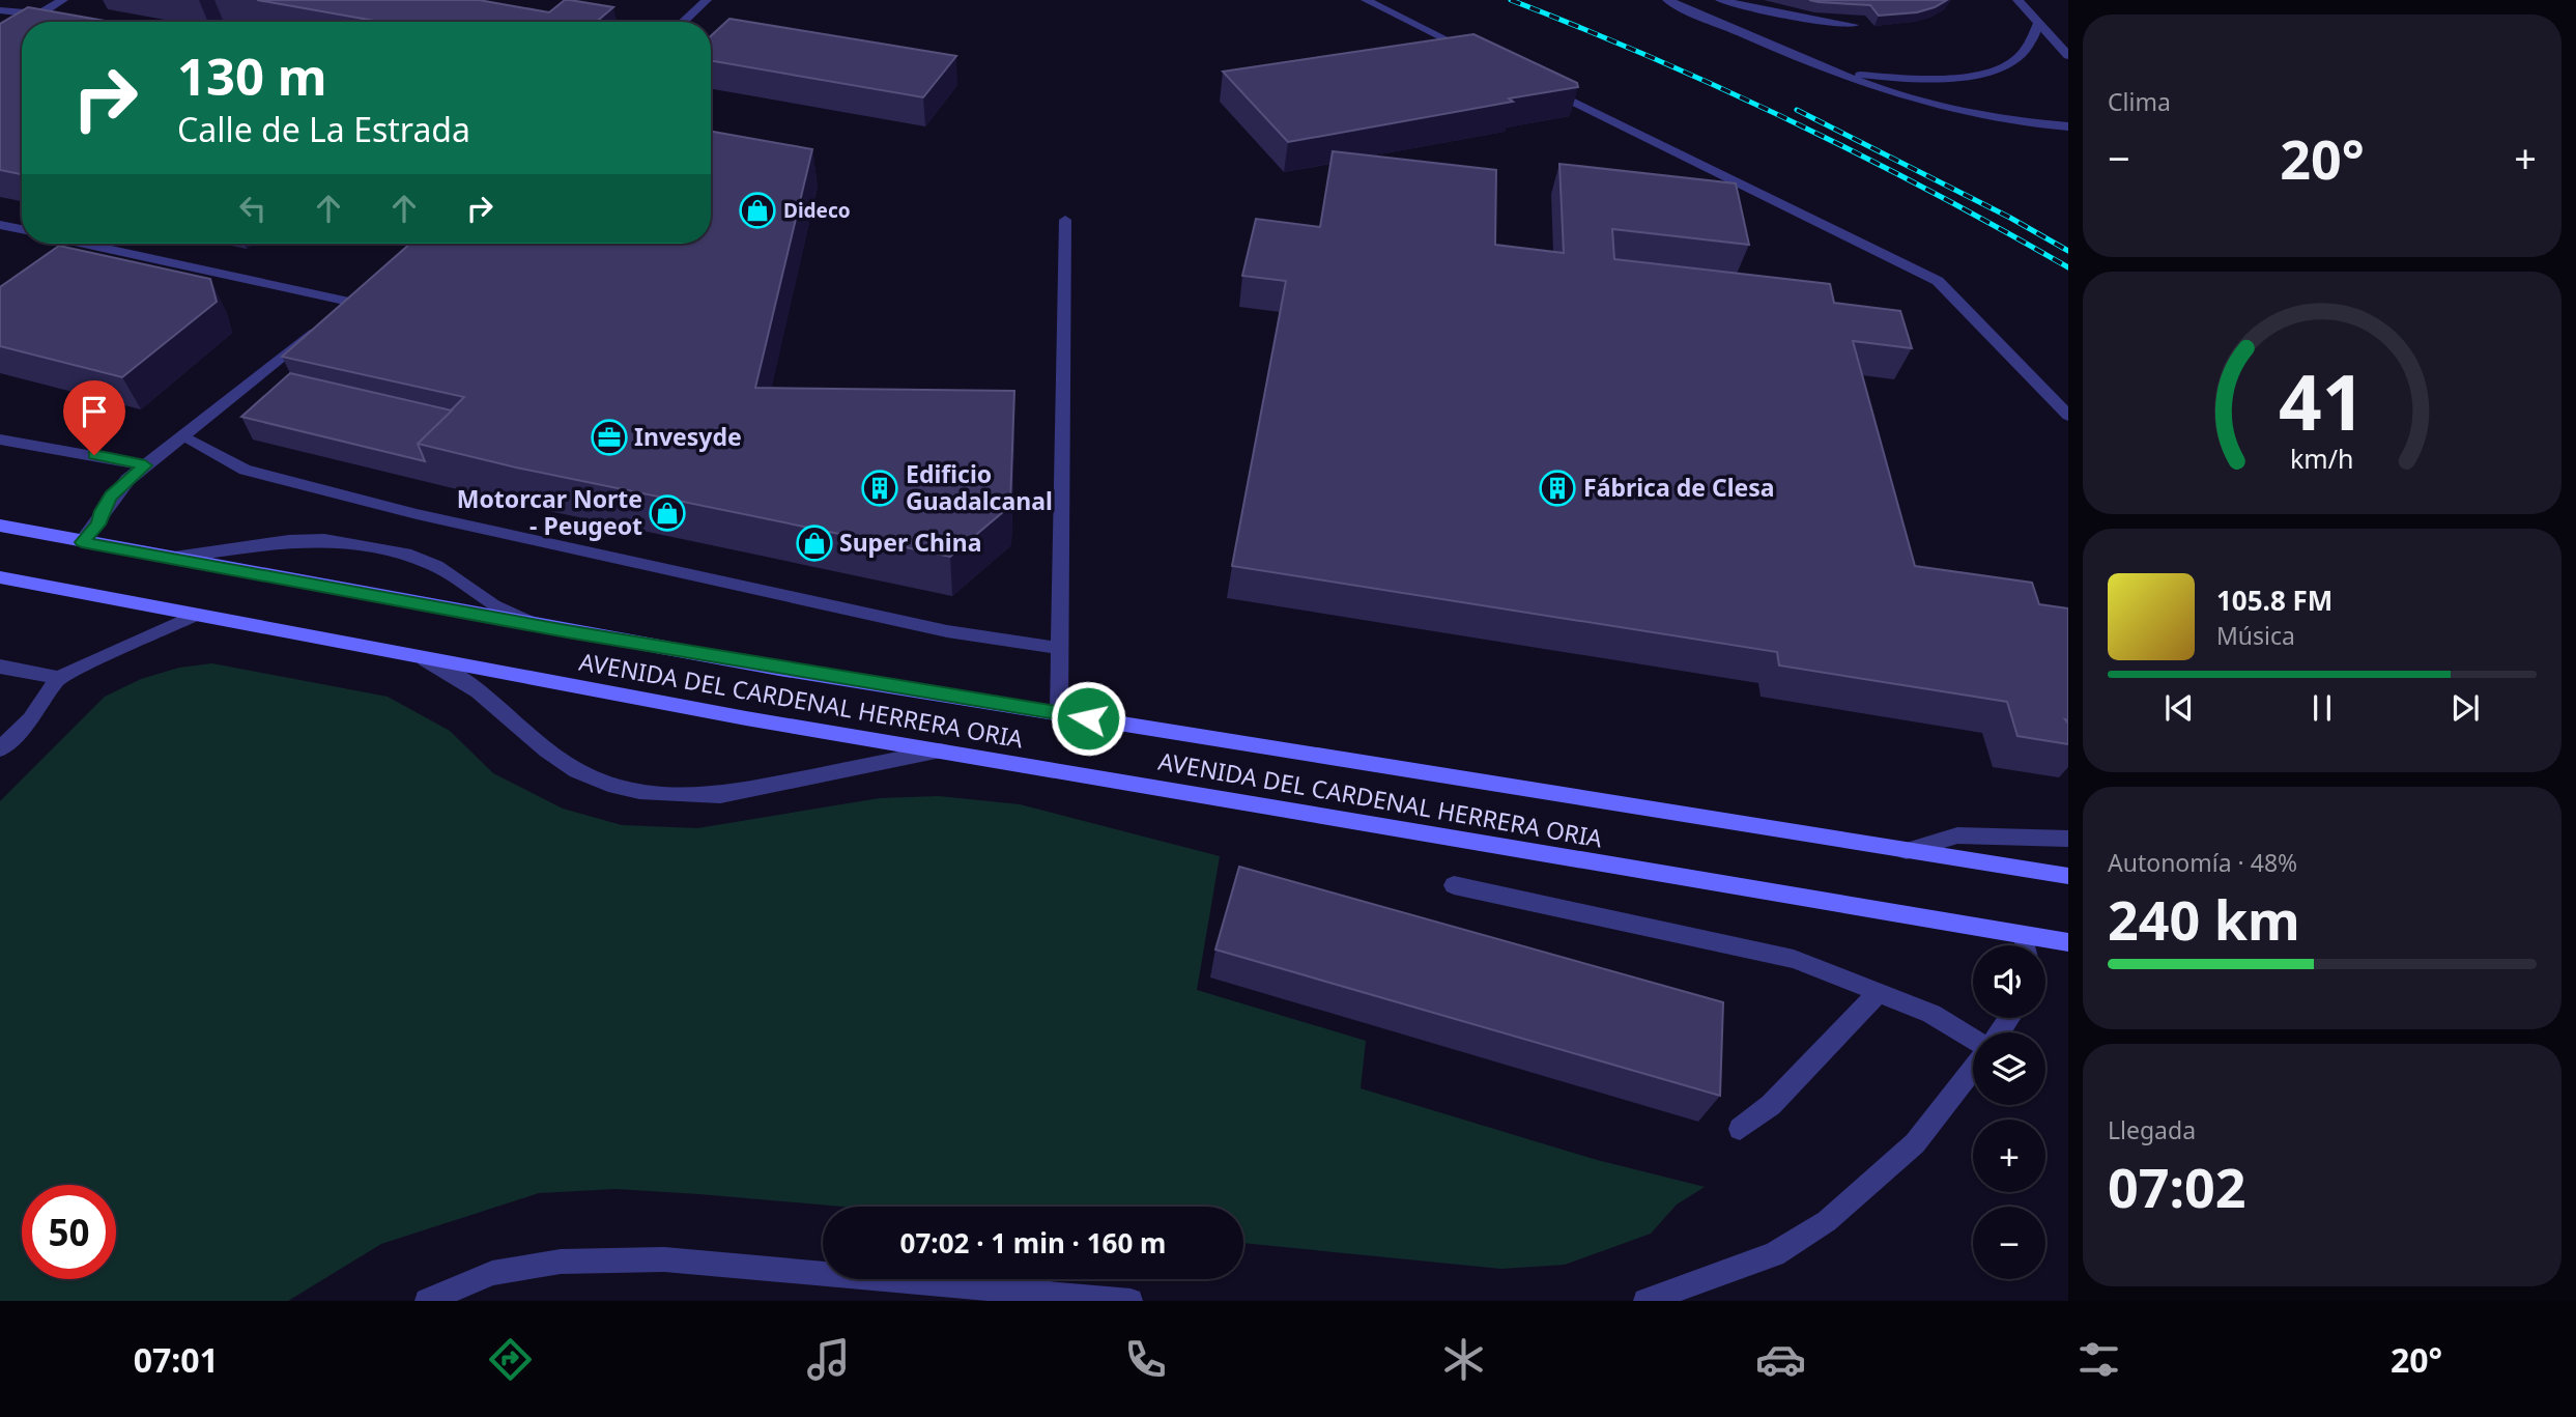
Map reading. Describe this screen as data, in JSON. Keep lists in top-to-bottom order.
{
  "streets": {
    "main road": ["AVENIDA DEL CARDENAL HERRERA ORIA"]
  },
  "places": {
    "shop": ["Dideco", "Motorcar Norte - Peugeot", "Super China"],
    "office": ["Invesyde"],
    "building": ["Edificio Guadalcanal", "Fábrica de Clesa"]
  },
  "page": {
    "tile": [
      "Clima",
      ["Autonomía · 48%", "240 km"],
      ["Llegada", "07:02"]
    ],
    "turn": ["130 m", "Calle de La Estrada"],
    "heat": ["−", "20°", "+"],
    "song": ["105.8 FM", "Música"],
    "map_buttons": ["+", "−"],
    "limit": "50",
    "trip": "07:02 · 1 min · 160 m",
    "tabs": ["07:01", "20°"],
    "gauge": ["41", "km/h"]
  }
}
